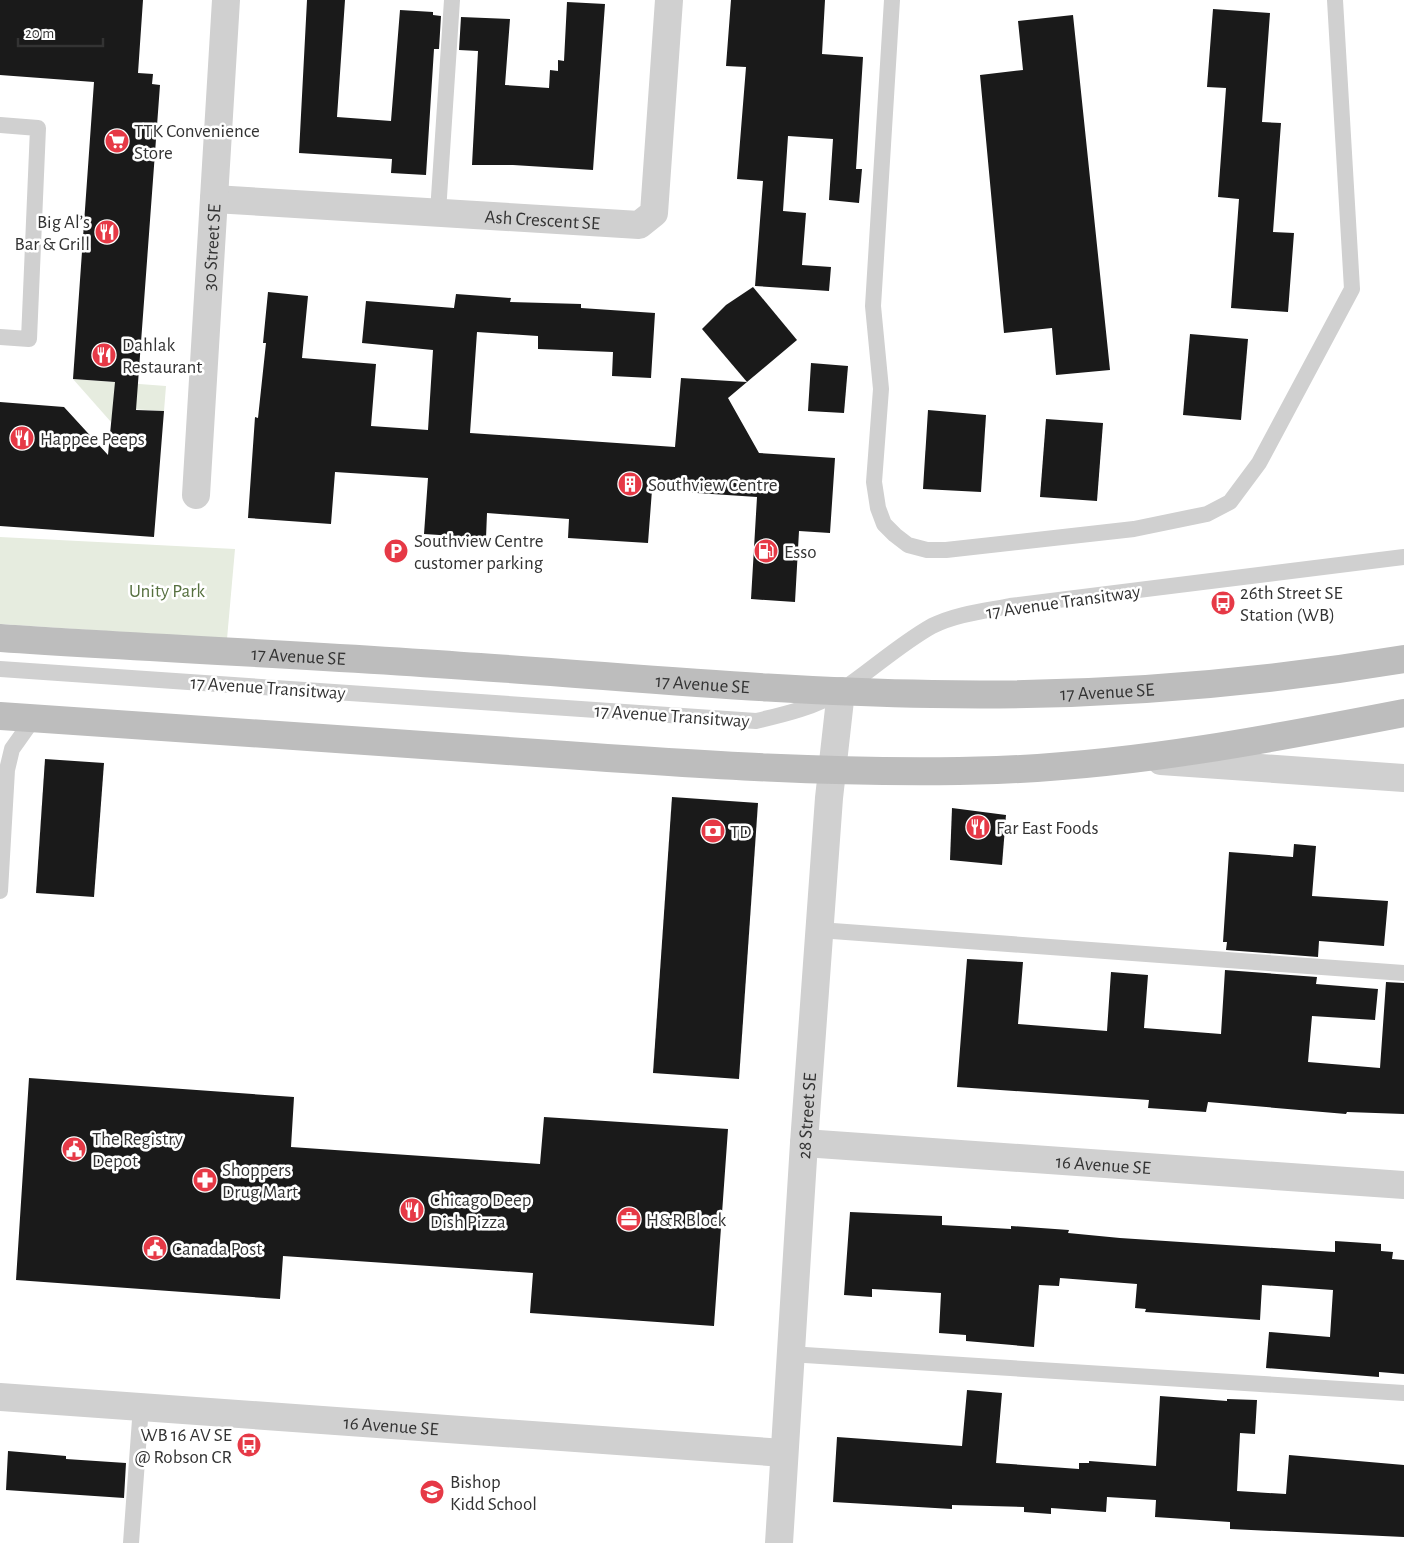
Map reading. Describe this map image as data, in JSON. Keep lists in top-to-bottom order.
{
  "streets": {
    "main road": ["17 Avenue SE"],
    "street": [
      "Ash Crescent SE",
      "30 Street SE",
      "28 Street SE",
      "16 Avenue SE"
    ],
    "lane": ["17 Avenue Transitway"]
  },
  "crossings": [
    ["Ash Crescent SE", "30 Street SE"],
    ["17 Avenue Transitway", "17 Avenue SE"],
    ["17 Avenue Transitway", "28 Street SE"],
    ["17 Avenue SE", "28 Street SE"],
    ["28 Street SE", "16 Avenue SE"]
  ],
  "parks": ["Unity Park"],
  "places": {
    "supermarket": ["TTK Convenience Store"],
    "restaurant": [
      "Big Al’s Bar & Grill",
      "Dahlak Restaurant",
      "Happee Peeps",
      "Far East Foods",
      "Chicago Deep Dish Pizza"
    ],
    "building": ["Southview Centre"],
    "parking": ["Southview Centre customer parking"],
    "fuel station": ["Esso"],
    "bus stop": ["26th Street SE Station (WB)", "WB 16 AV SE @ Robson CR"],
    "bank": ["TD"],
    "public building": ["The Registry Depot", "Canada Post"],
    "pharmacy": ["Shoppers Drug Mart"],
    "office": ["H&R Block"],
    "school or university": ["Bishop Kidd School"]
  },
  "scale_bar": "20 m"
}
